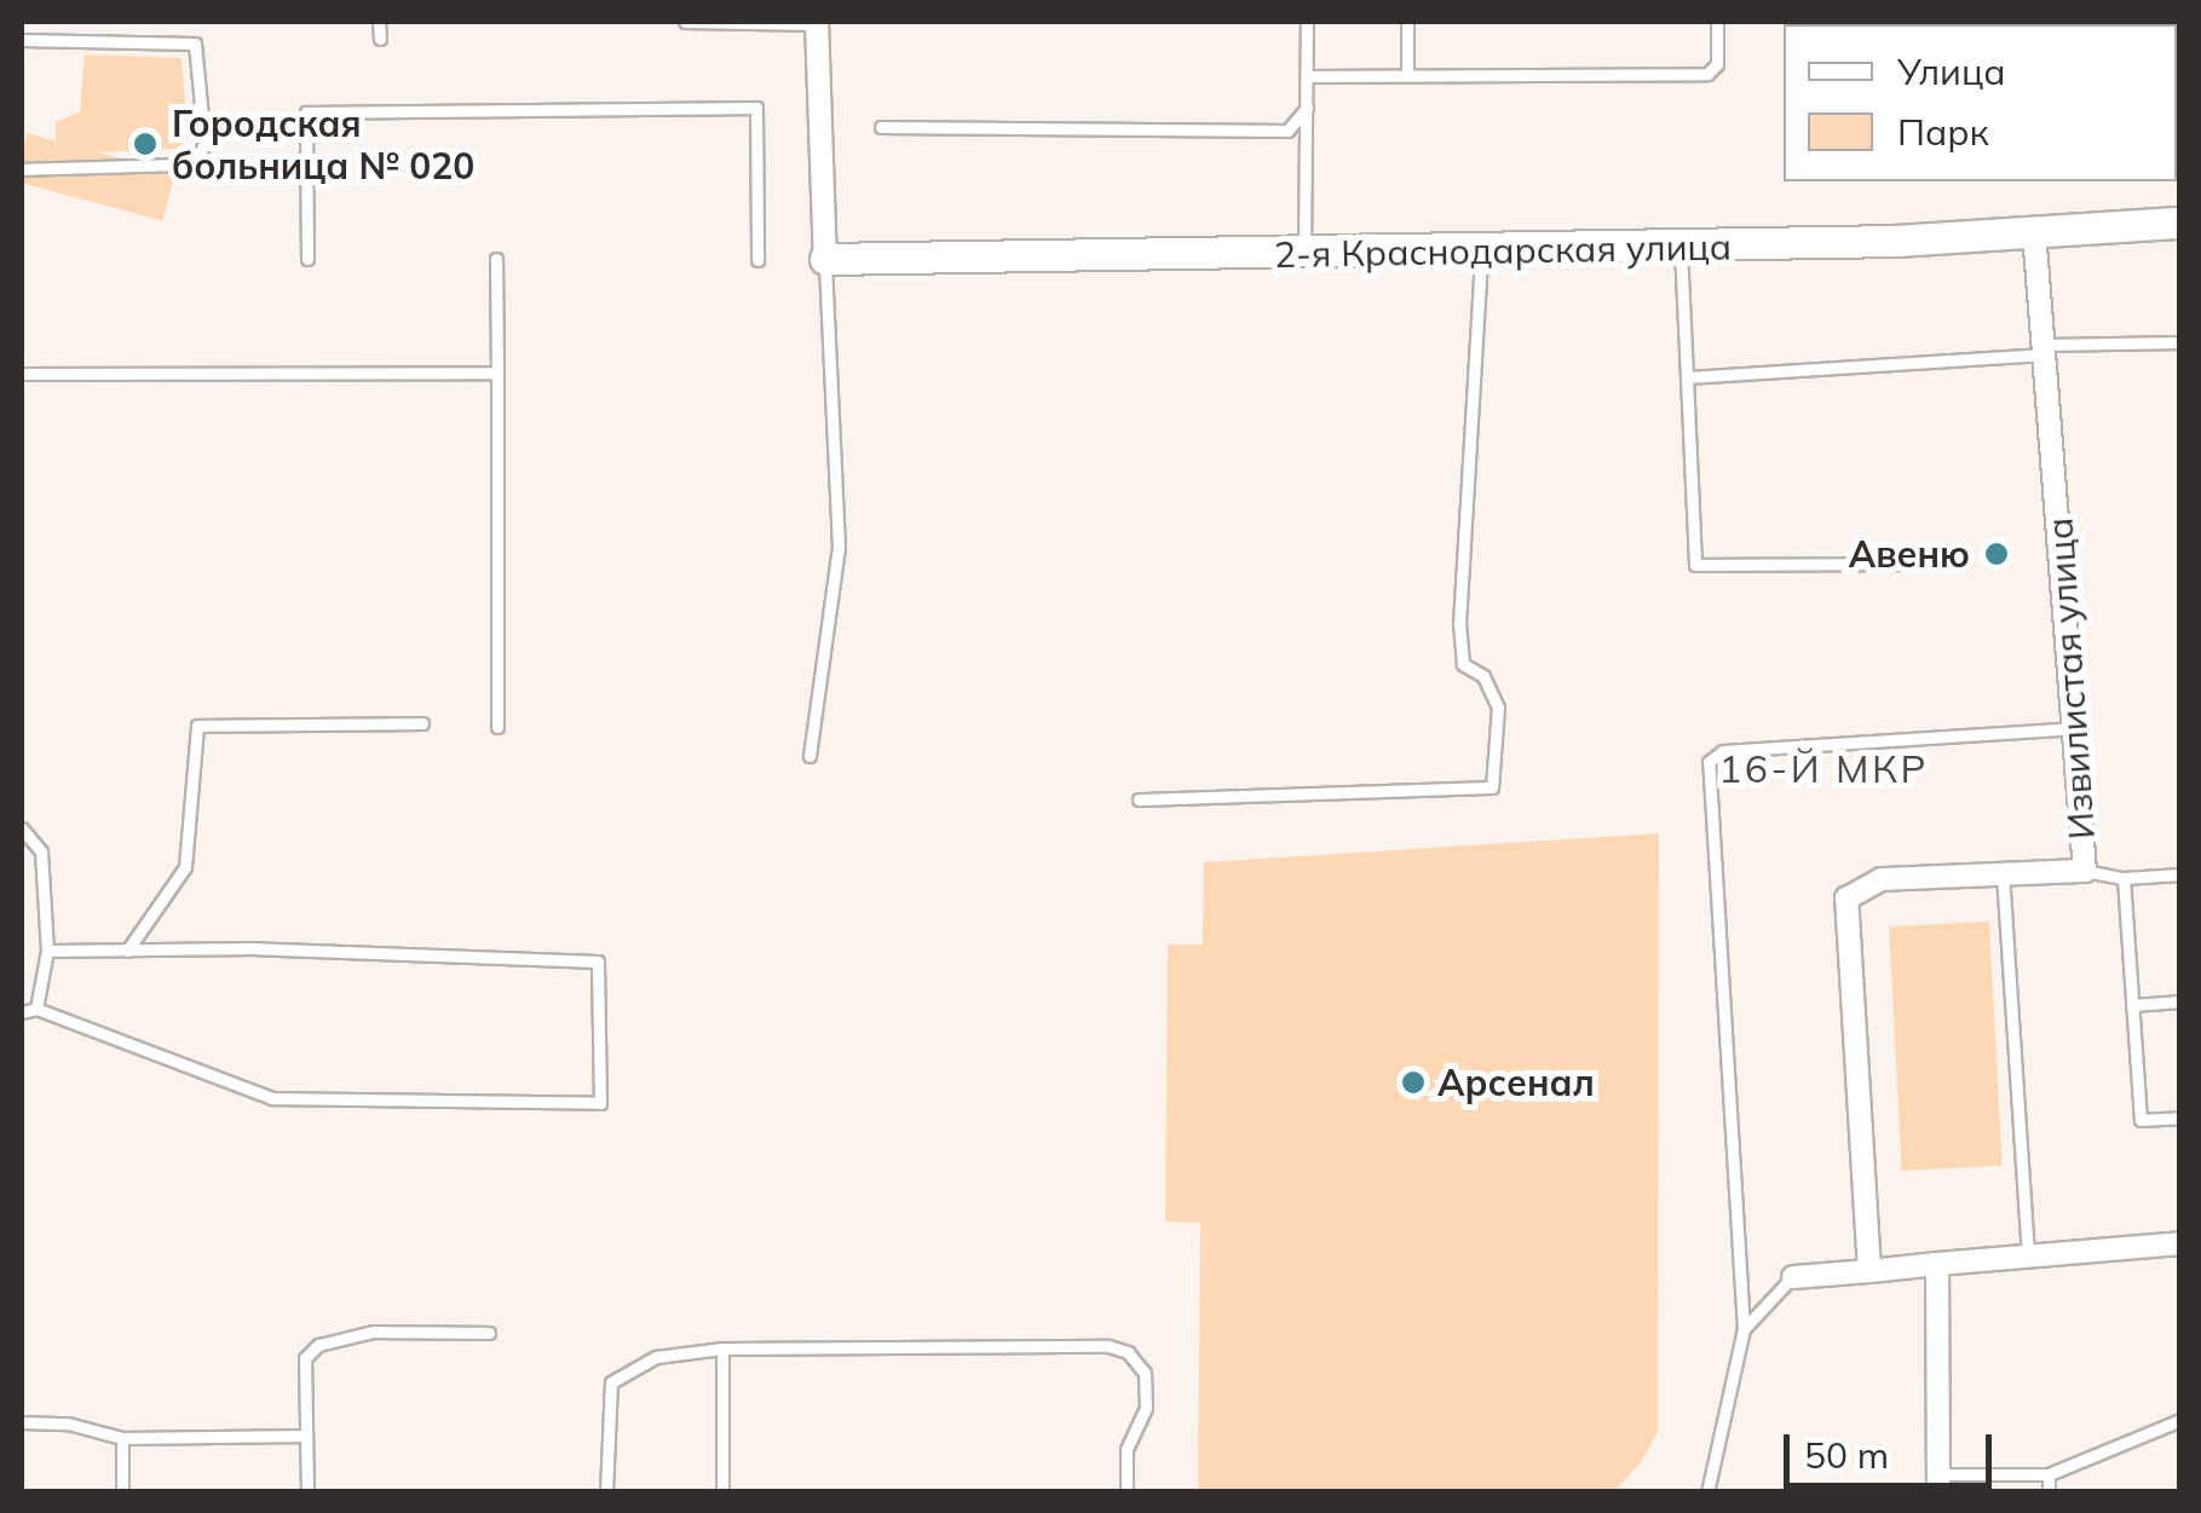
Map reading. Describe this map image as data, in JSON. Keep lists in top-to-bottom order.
{
  "streets": {
    "street": ["2-я Краснодарская улица", "Извилистая улица"]
  },
  "crossings": [
    ["2-я Краснодарская улица", "Извилистая улица"]
  ],
  "districts": ["16-Й МКР"],
  "places": ["Городская больница № 020", "Авеню", "Арсенал"],
  "legend": ["Улица", "Парк"],
  "scale_bar": "50 m"
}
